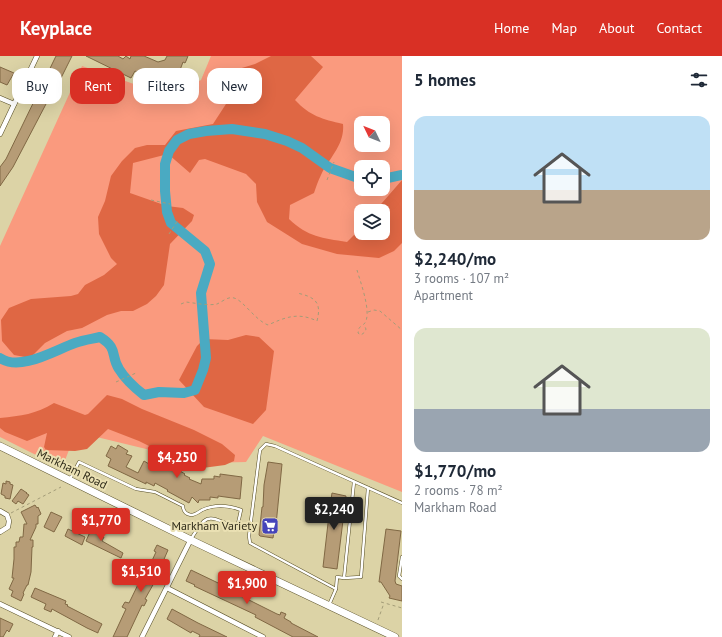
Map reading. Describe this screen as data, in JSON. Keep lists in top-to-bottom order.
{
  "streets": {
    "main road": ["Markham Road"]
  },
  "places": {
    "supermarket": ["Markham Variety"]
  },
  "north": "top left",
  "page": {
    "header": "Keyplace",
    "nav": [
      "Home",
      "Map",
      "About",
      "Contact"
    ],
    "heading": "5 homes",
    "chip": [
      "Buy",
      "Rent",
      "Filters",
      "New"
    ],
    "list": [
      {
        "name": "$2,240/mo",
        "note": "3 rooms · 107 m² · Apartment"
      },
      {
        "name": "$1,770/mo",
        "note": "2 rooms · 78 m² · Markham Road"
      }
    ],
    "price": [
      "$4,250",
      "$2,240",
      "$1,770",
      "$1,510",
      "$1,900"
    ]
  }
}
